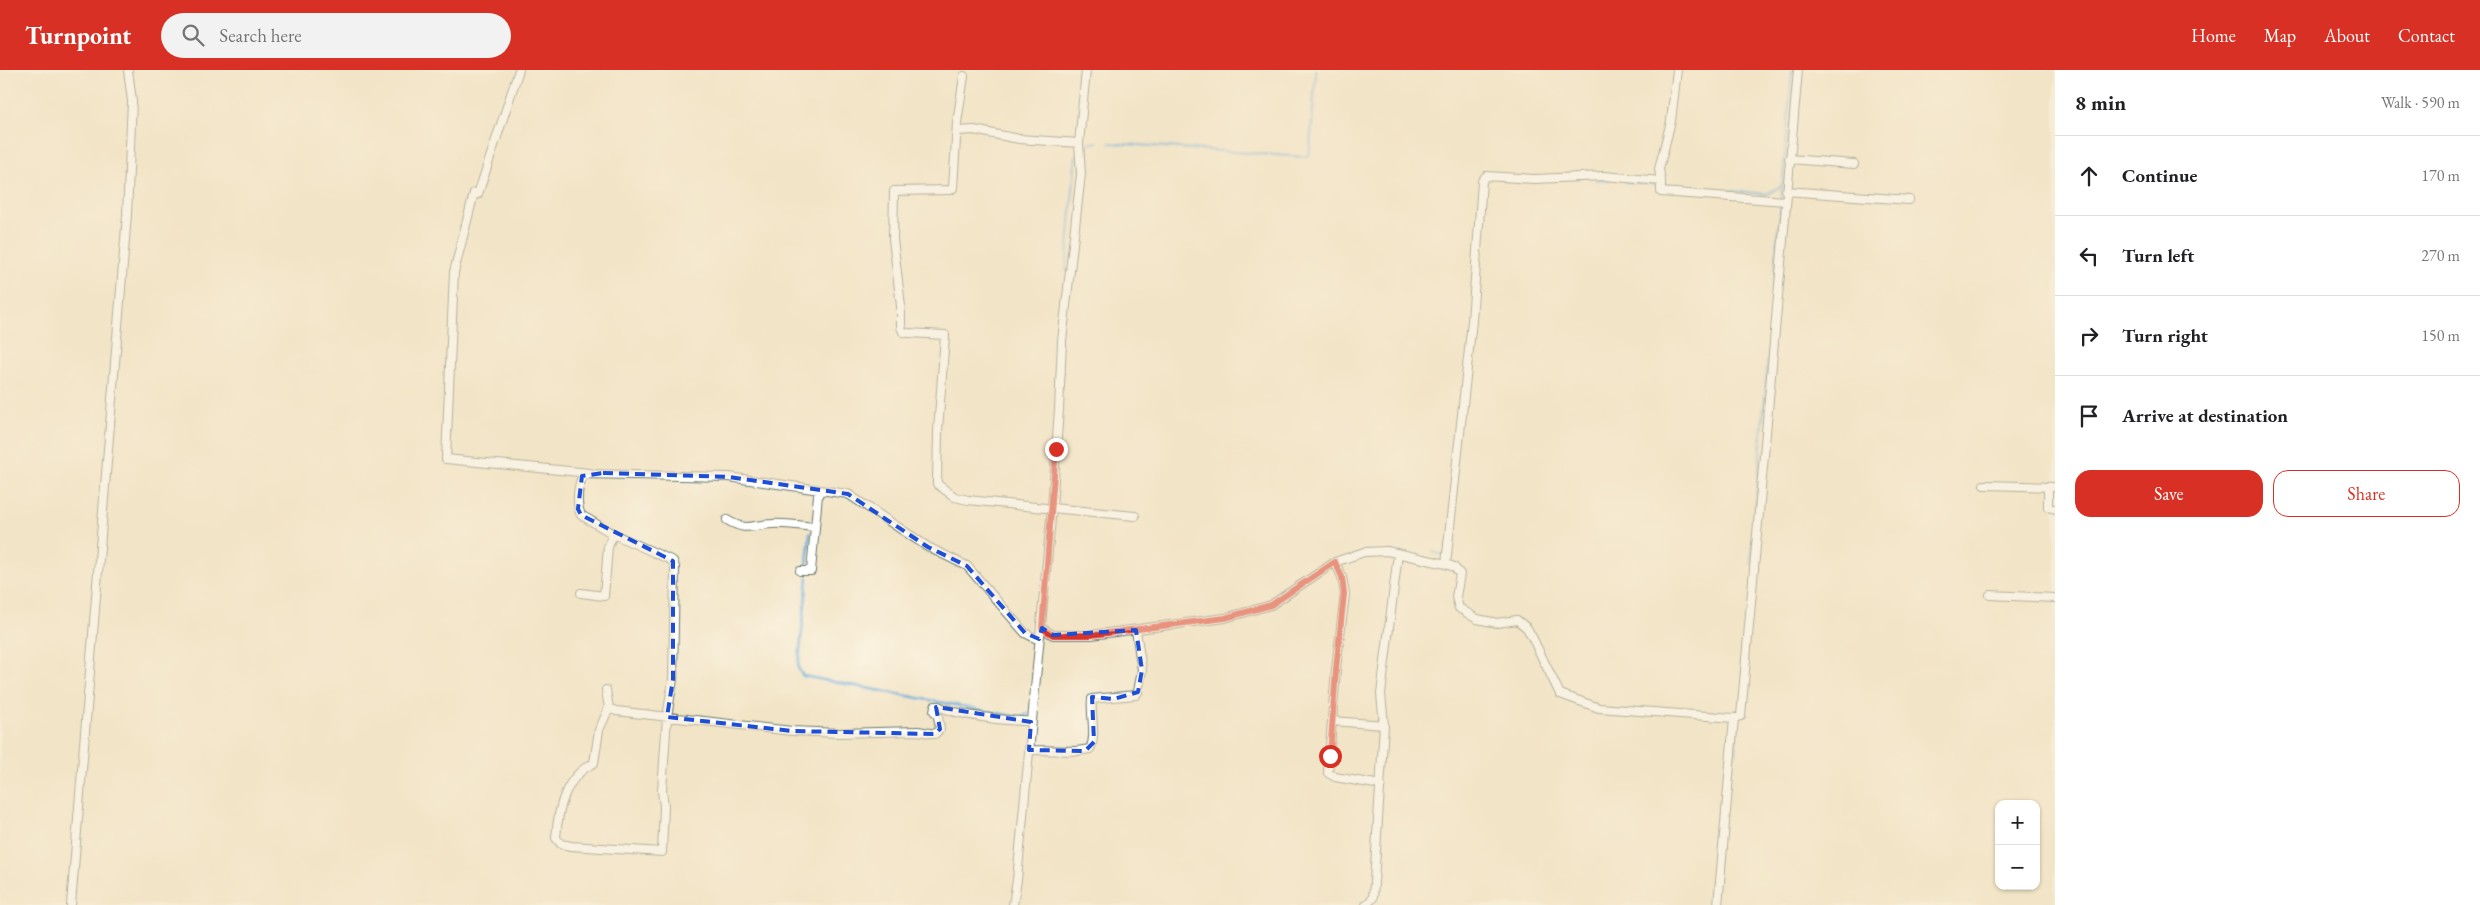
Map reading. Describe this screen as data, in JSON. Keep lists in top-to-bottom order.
{
  "page": {
    "header": "Turnpoint",
    "search": "Search here",
    "nav": [
      "Home",
      "Map",
      "About",
      "Contact"
    ],
    "heading": ["8 min", "Walk · 590 m"],
    "list": [
      ["Continue", "170 m"],
      ["Turn left", "270 m"],
      ["Turn right", "150 m"],
      "Arrive at destination"
    ],
    "buttons": ["Save", "Share"],
    "map_buttons": ["+", "−"]
  }
}
